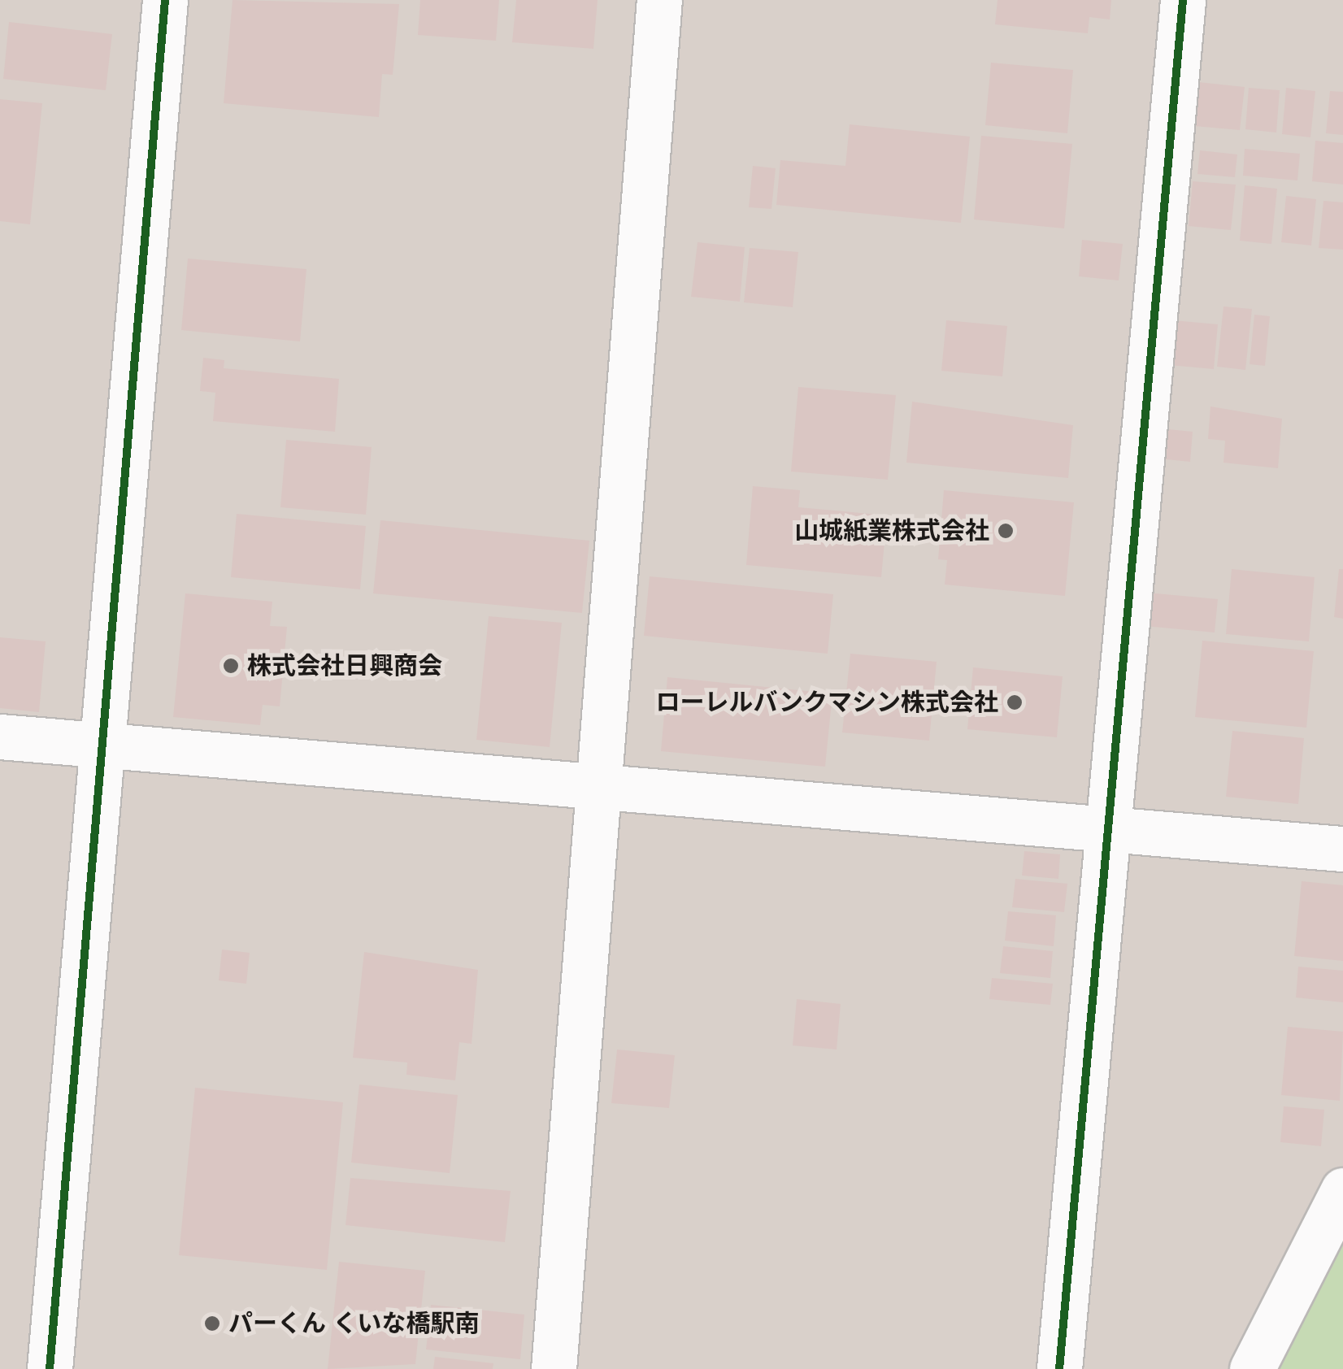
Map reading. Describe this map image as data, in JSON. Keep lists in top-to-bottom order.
{
  "places": [
    "山城紙業株式会社",
    "株式会社日興商会",
    "ローレルバンクマシン株式会社",
    "パーくん くいな橋駅南"
  ]
}
